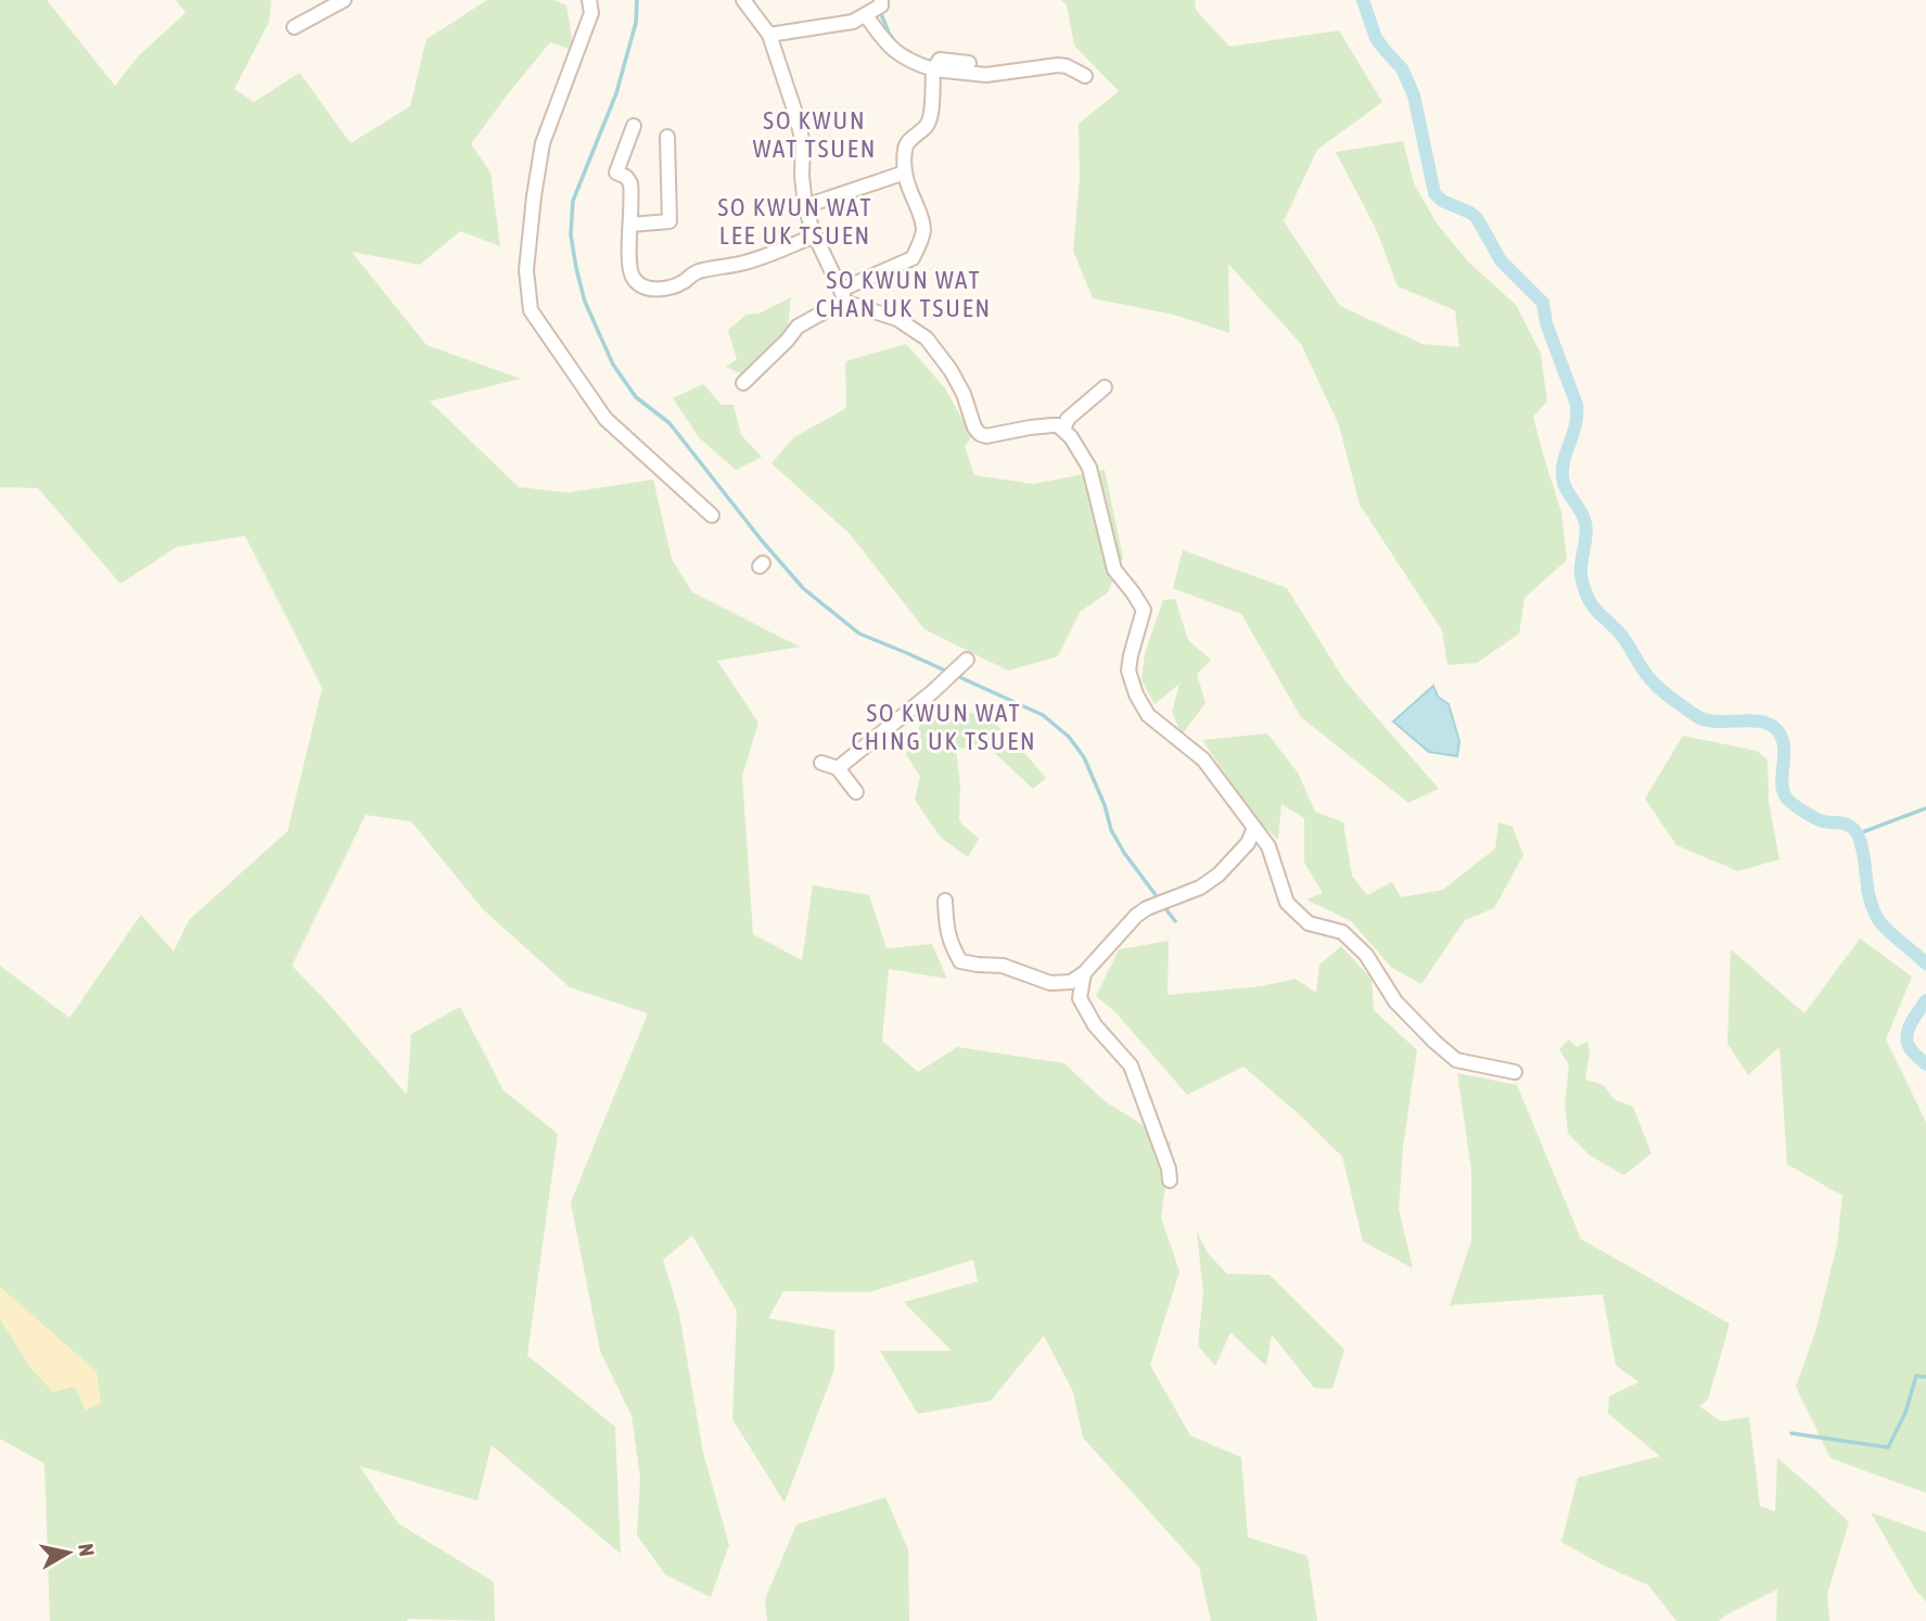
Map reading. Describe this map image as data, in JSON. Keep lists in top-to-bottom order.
{
  "districts": [
    "SO KWUN WAT TSUEN",
    "SO KWUN WAT LEE UK TSUEN",
    "SO KWUN WAT CHAN UK TSUEN",
    "SO KWUN WAT CHING UK TSUEN"
  ],
  "north": "right"
}
